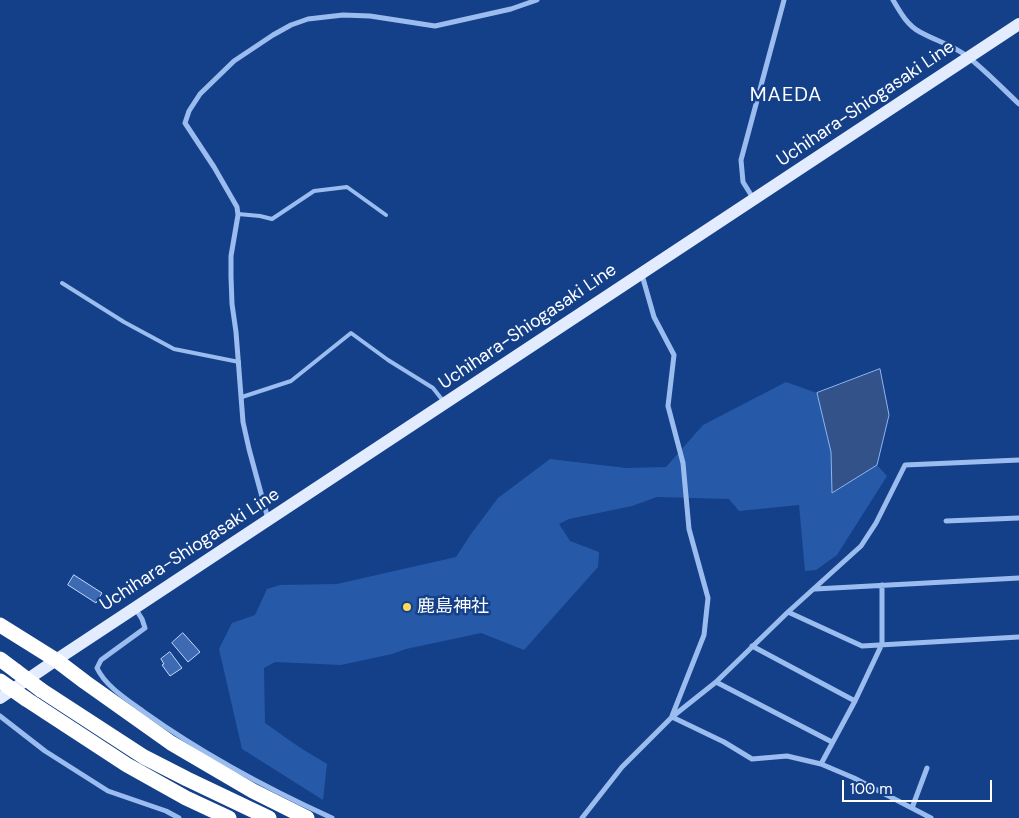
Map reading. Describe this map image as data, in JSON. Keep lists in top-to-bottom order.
{
  "streets": {
    "main road": ["Uchihara-Shiogasaki Line"]
  },
  "districts": ["MAEDA"],
  "places": ["鹿島神社"],
  "scale_bar": "100 m"
}
